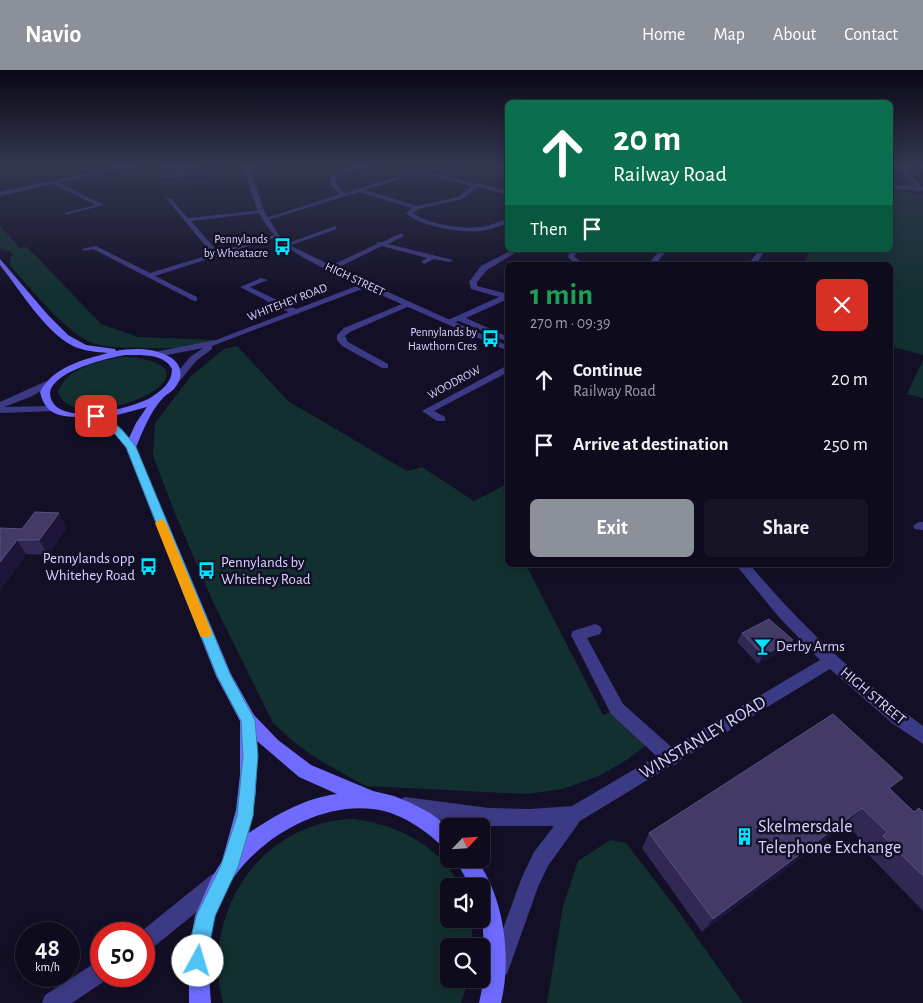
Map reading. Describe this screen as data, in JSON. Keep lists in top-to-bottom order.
{
  "streets": {
    "street": [
      "HIGH STREET",
      "WHITEHEY ROAD",
      "WOODROW",
      "WINSTANLEY ROAD"
    ]
  },
  "crossings": [
    ["HIGH STREET", "WHITEHEY ROAD"],
    ["HIGH STREET", "WINSTANLEY ROAD"]
  ],
  "places": {
    "bus stop": [
      "Pennylands by Wheatacre",
      "Pennylands by Hawthorn Cres",
      "Pennylands opp Whitehey Road",
      "Pennylands by Whitehey Road"
    ],
    "bar": ["Derby Arms"],
    "building": ["Skelmersdale Telephone Exchange"]
  },
  "north": "top right",
  "page": {
    "header": "Navio",
    "nav": [
      "Home",
      "Map",
      "About",
      "Contact"
    ],
    "turn": ["20 m", "Railway Road"],
    "then": "Then",
    "heading": ["1 min", "270 m · 09:39"],
    "list": [
      {
        "name": "Continue",
        "note": "Railway Road",
        "value": "20 m"
      },
      {
        "name": "Arrive at destination",
        "value": "250 m"
      }
    ],
    "buttons": ["Exit", "Share"],
    "speed": "48 km/h",
    "limit": "50"
  }
}
